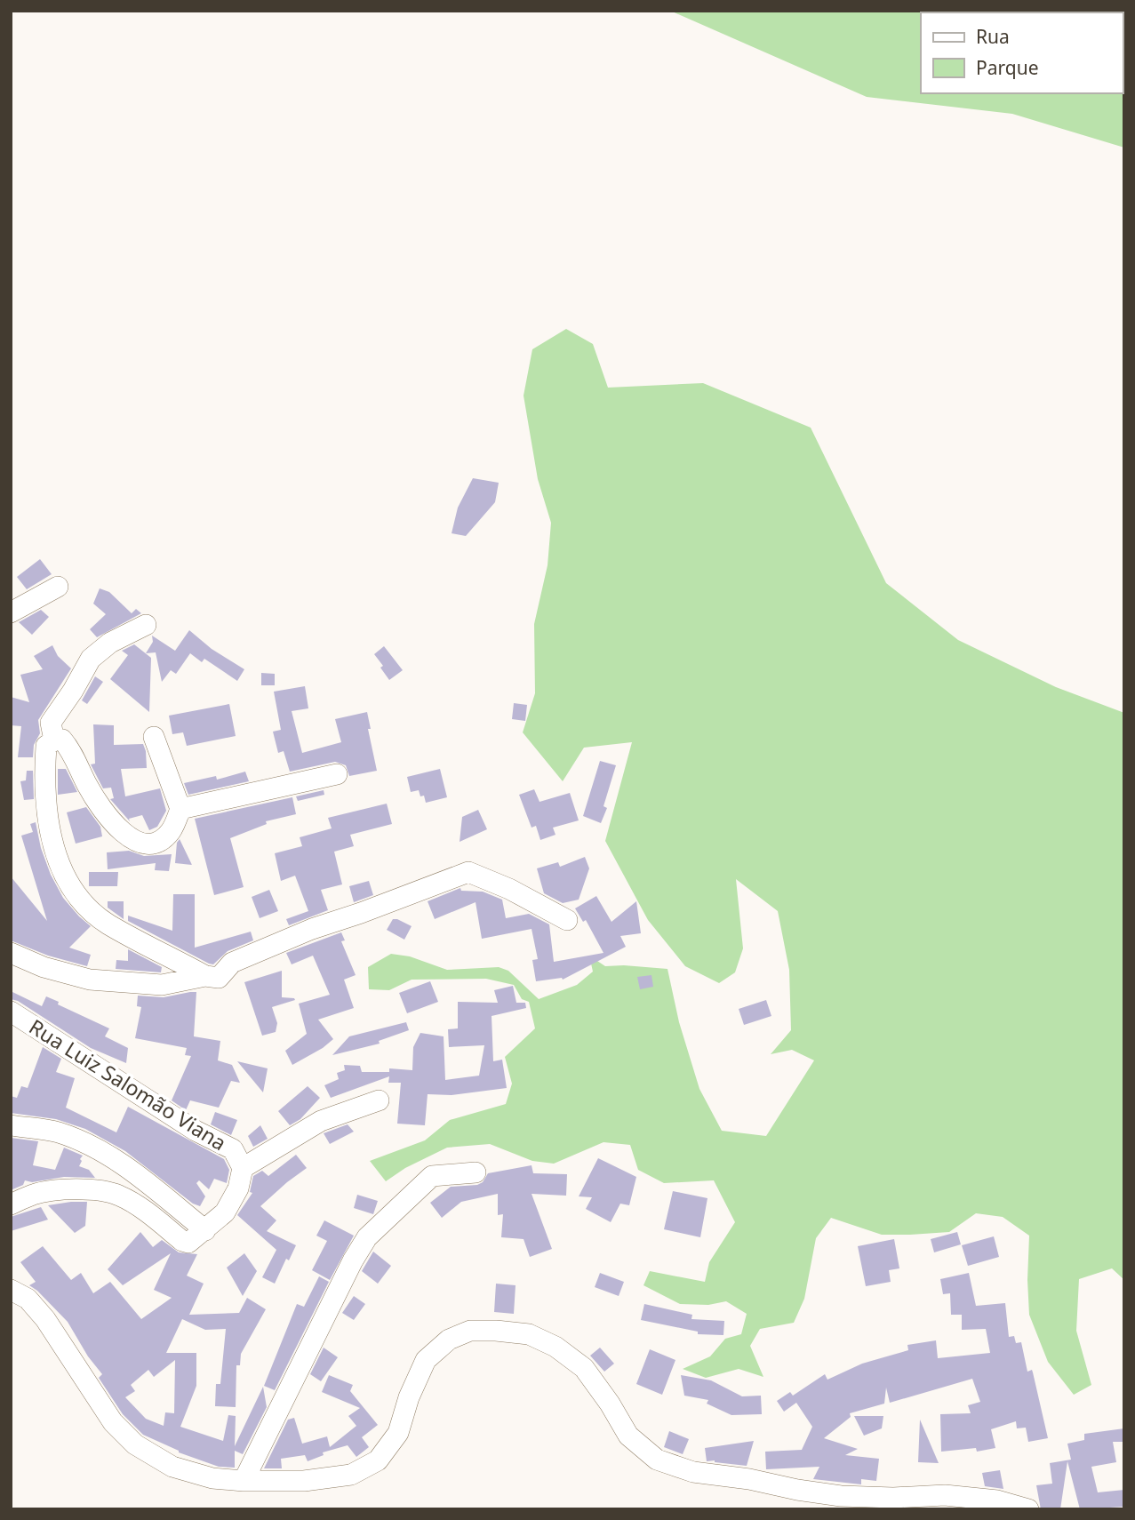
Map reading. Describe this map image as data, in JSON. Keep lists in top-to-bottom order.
{
  "streets": {
    "street": ["Rua Luiz Salomão Viana"]
  },
  "legend": ["Rua", "Parque"]
}
